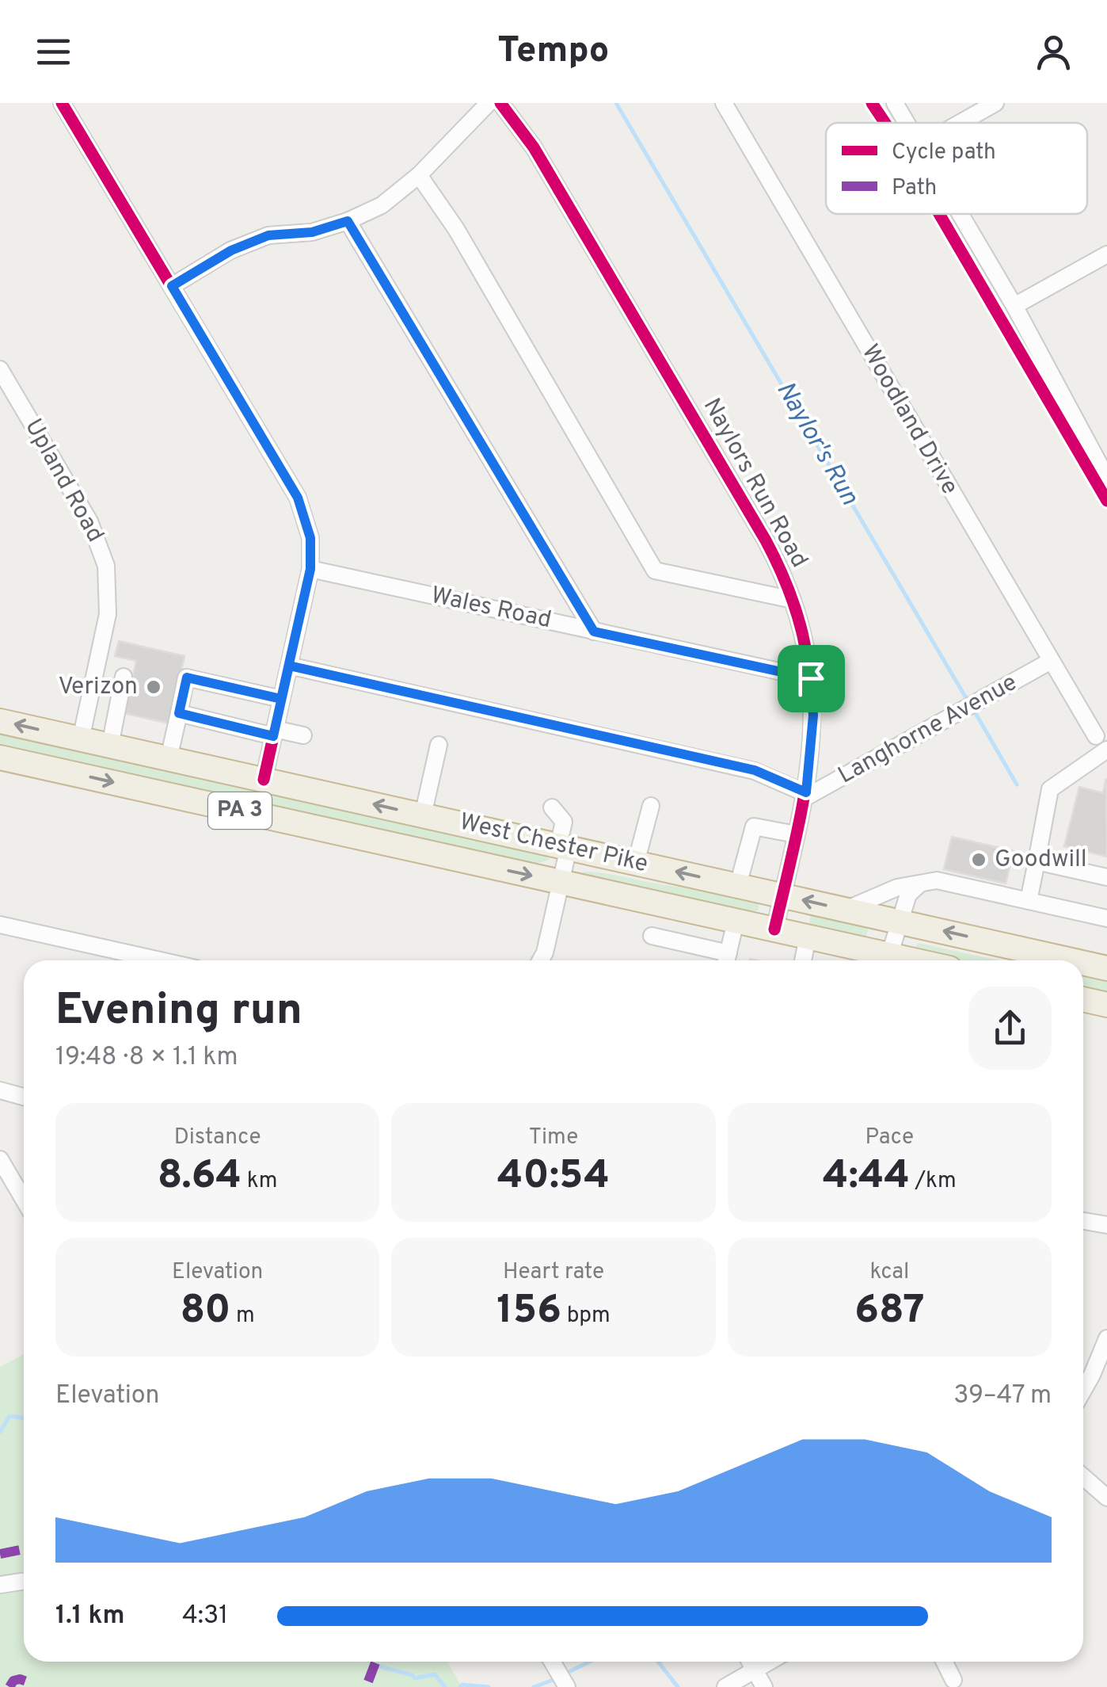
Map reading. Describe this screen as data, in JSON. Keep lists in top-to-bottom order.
{
  "streets": {
    "highway": ["PA 3", "West Chester Pike"],
    "street": [
      "Woodland Drive",
      "Upland Road",
      "Naylors Run Road",
      "Wales Road",
      "Langhorne Avenue"
    ]
  },
  "crossings": [
    ["Woodland Drive", "Langhorne Avenue"],
    ["Upland Road", "West Chester Pike"],
    ["Naylors Run Road", "Wales Road"],
    ["Naylors Run Road", "Langhorne Avenue"],
    ["Naylors Run Road", "West Chester Pike"]
  ],
  "water": ["Naylor's Run"],
  "places": ["Verizon", "Goodwill"],
  "legend": ["Cycle path", "Path"],
  "page": {
    "header": "Tempo",
    "heading": ["Evening run", "19:48 · 8 × 1.1 km"],
    "stats": [
      ["Distance", "8.64 km"],
      ["Time", "40:54"],
      ["Pace", "4:44 /km"],
      ["Elevation", "80 m"],
      ["Heart rate", "156 bpm"],
      ["kcal", "687"]
    ],
    "chart": ["Elevation", "39–47 m"],
    "list": [
      {
        "name": "1.1 km",
        "note": "4:31"
      }
    ]
  }
}
